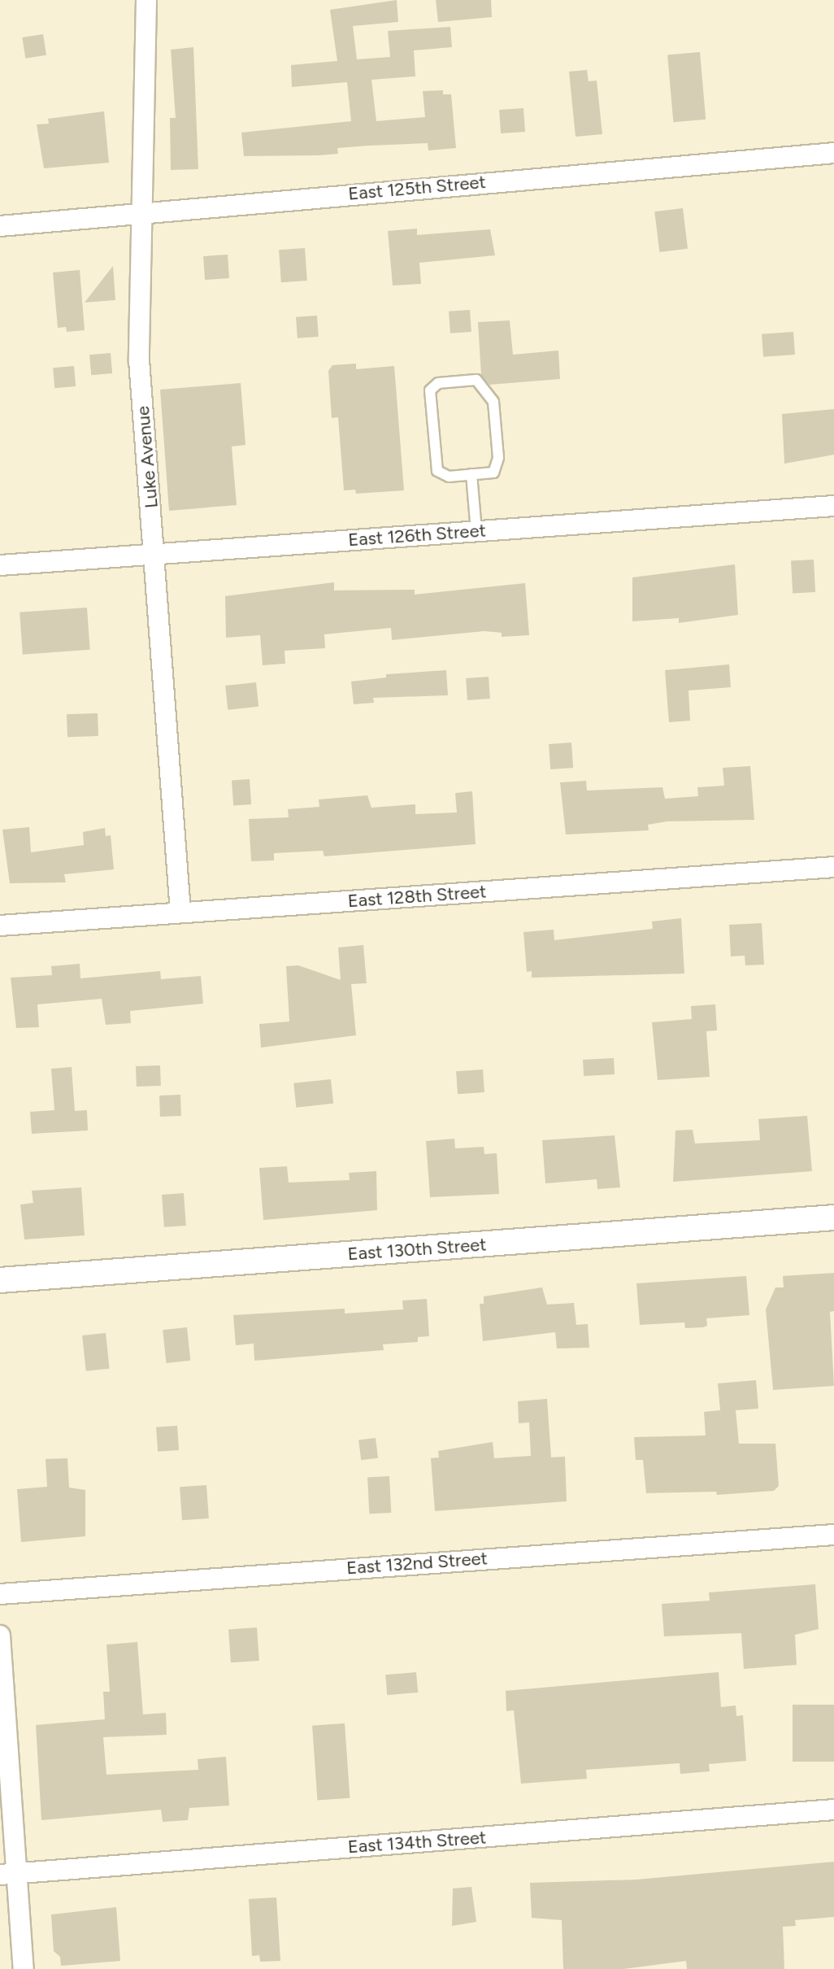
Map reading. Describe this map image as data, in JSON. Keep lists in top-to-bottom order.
{
  "streets": {
    "street": [
      "East 125th Street",
      "Luke Avenue",
      "East 126th Street",
      "East 128th Street",
      "East 130th Street",
      "East 132nd Street",
      "East 134th Street"
    ]
  },
  "crossings": [
    ["East 125th Street", "Luke Avenue"],
    ["Luke Avenue", "East 126th Street"],
    ["Luke Avenue", "East 128th Street"]
  ]
}
